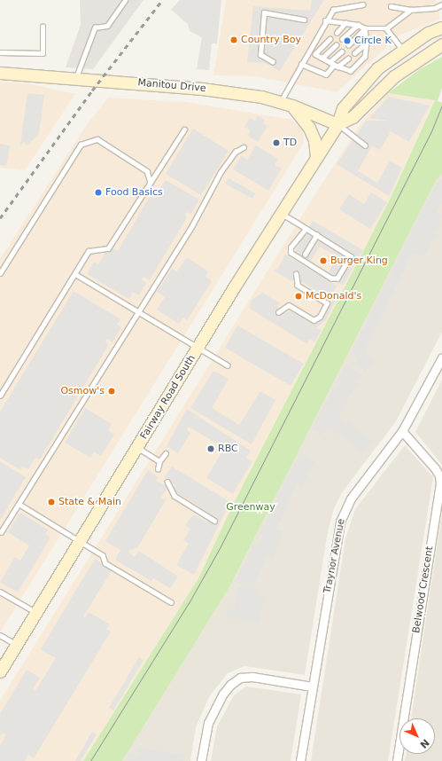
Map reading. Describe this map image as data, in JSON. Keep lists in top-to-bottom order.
{
  "streets": {
    "main road": ["Manitou Drive", "Fairway Road South"],
    "street": ["Traynor Avenue", "Belwood Crescent"]
  },
  "crossings": [
    ["Manitou Drive", "Fairway Road South"],
    ["Traynor Avenue", "Belwood Crescent"]
  ],
  "parks": ["Greenway"],
  "places": [
    "Country Boy",
    "Circle K",
    "TD",
    "Food Basics",
    "Burger King",
    "McDonald's",
    "Osmow's",
    "RBC",
    "State & Main"
  ],
  "north": "bottom right"
}
